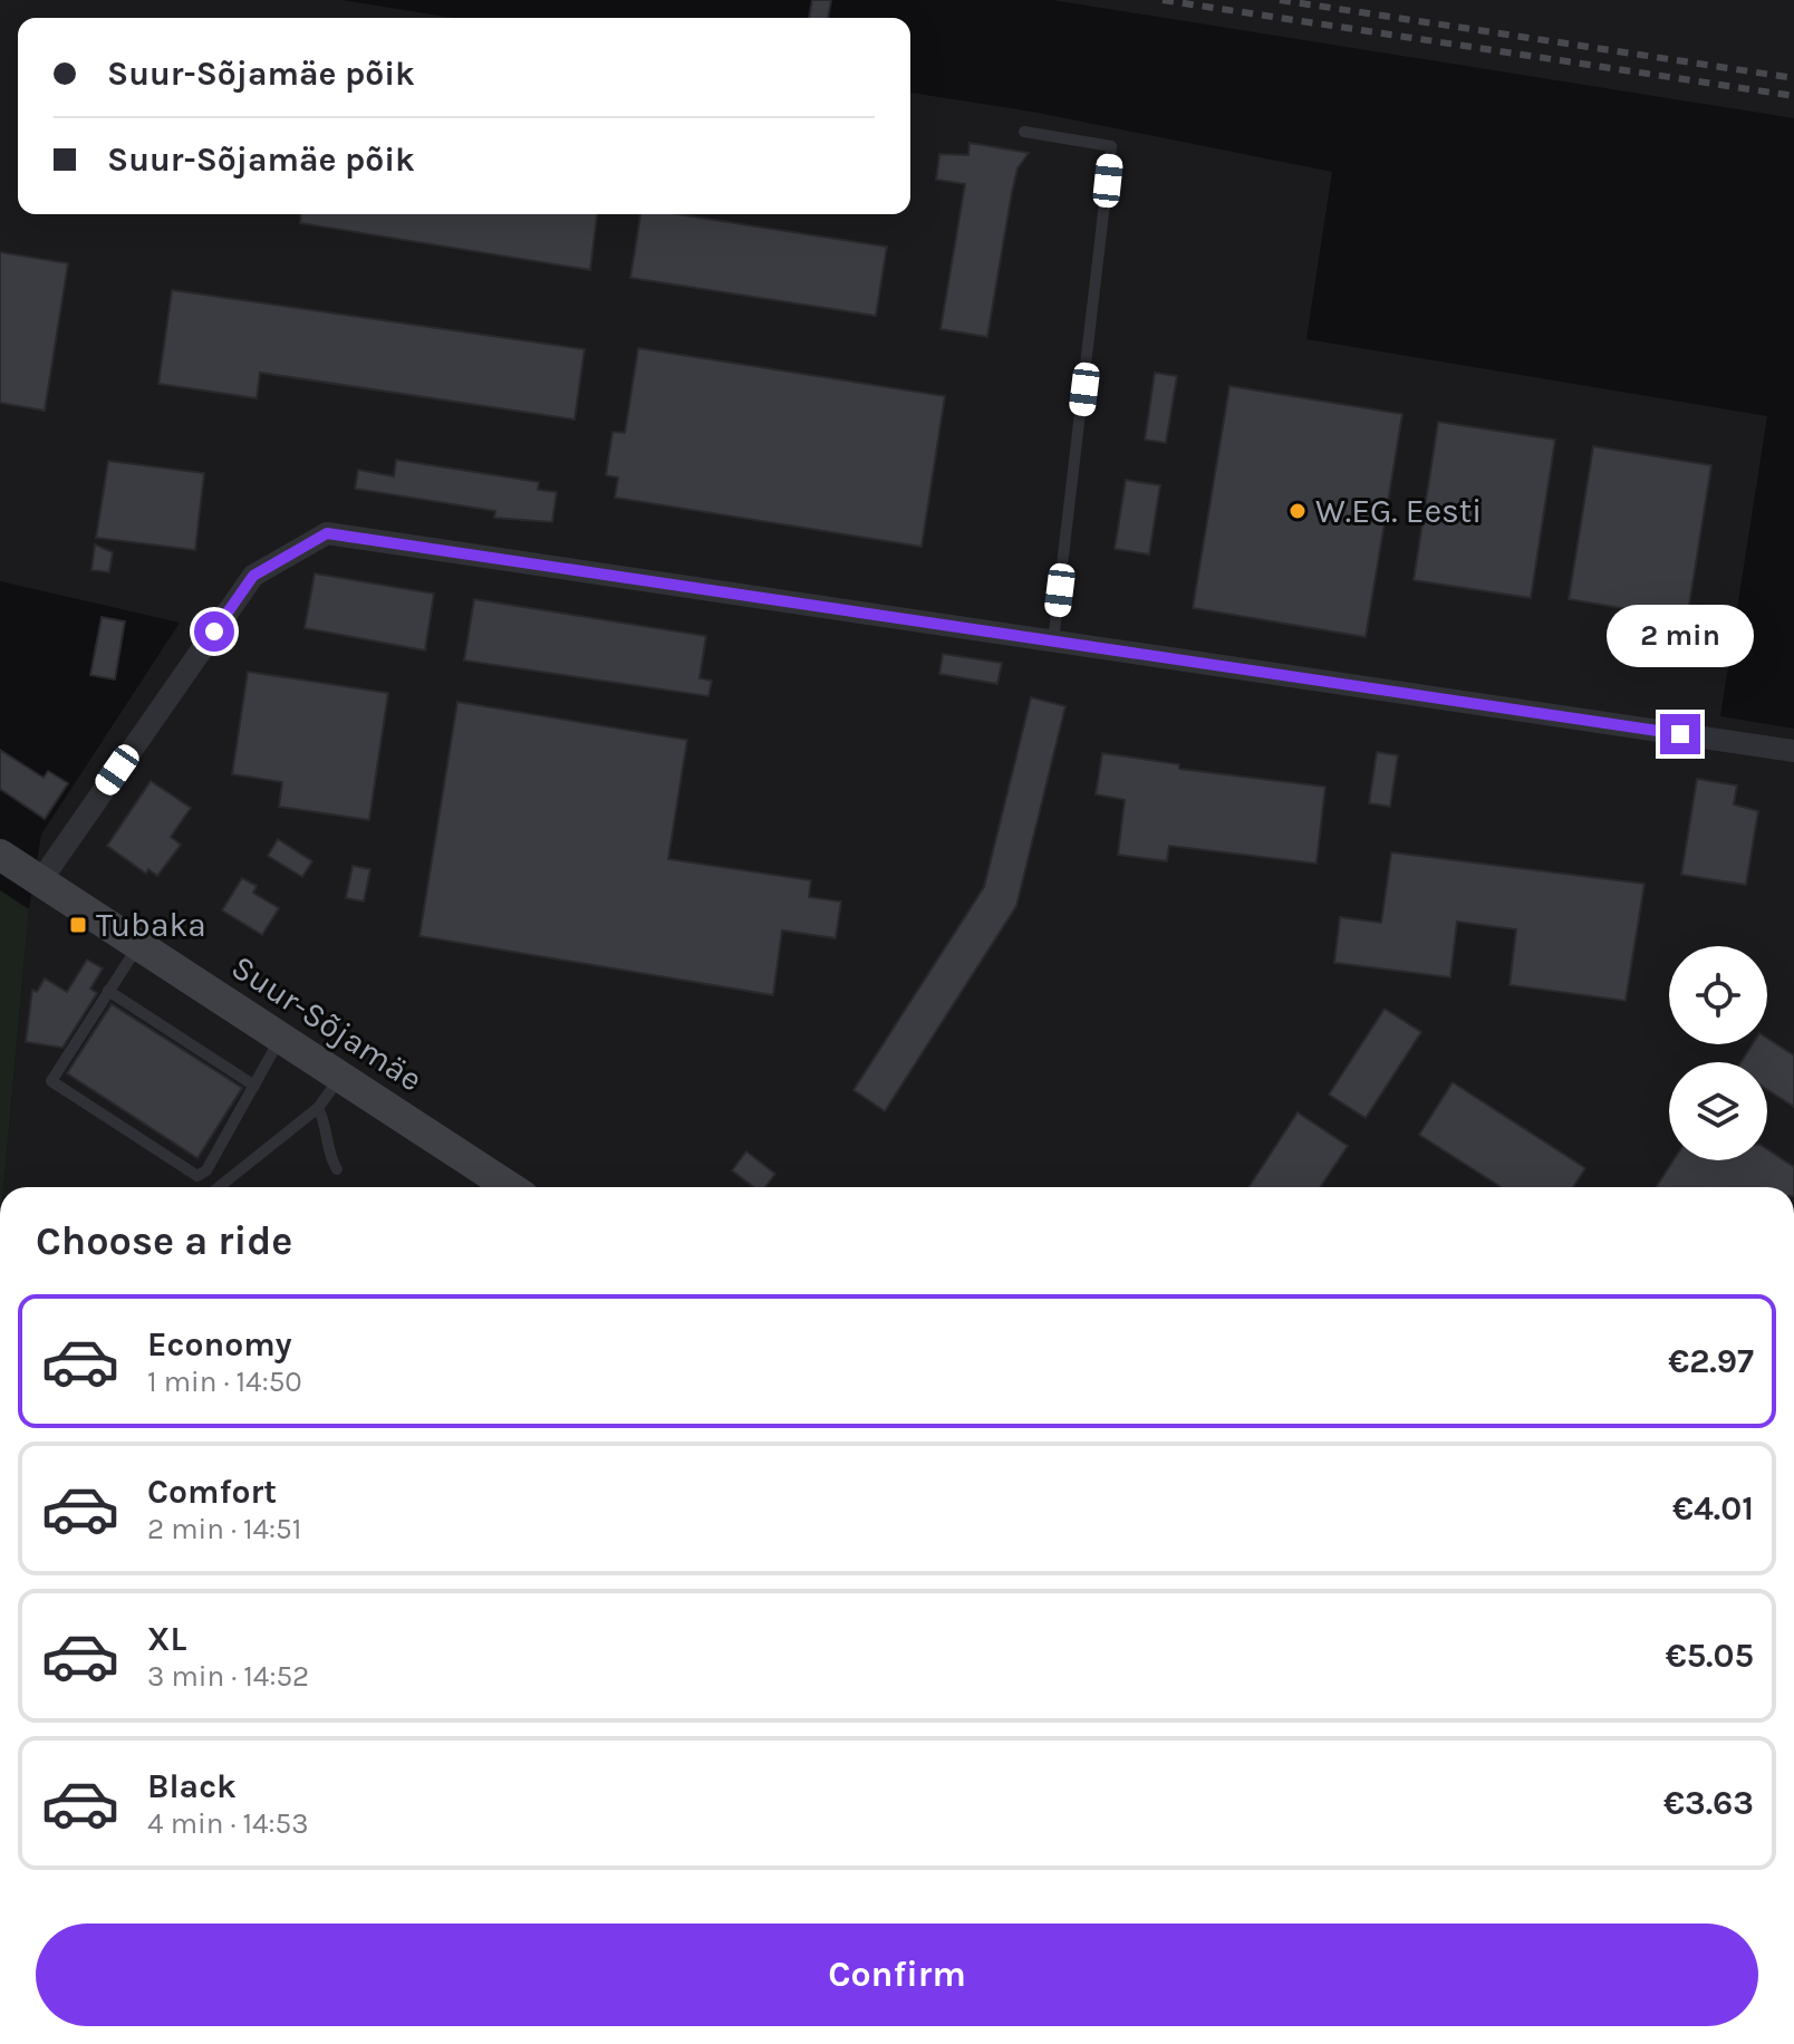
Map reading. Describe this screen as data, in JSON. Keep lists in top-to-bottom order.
{
  "streets": {
    "main road": ["Suur-Sõjamäe"]
  },
  "places": {
    "other": ["W.EG. Eesti"],
    "transit": ["Tubaka"]
  },
  "page": {
    "banner": ["Suur-Sõjamäe põik", "Suur-Sõjamäe põik"],
    "bubble": "2 min",
    "heading": "Choose a ride",
    "list": [
      {
        "name": "Economy",
        "note": "1 min · 14:50",
        "value": "€2.97"
      },
      {
        "name": "Comfort",
        "note": "2 min · 14:51",
        "value": "€4.01"
      },
      {
        "name": "XL",
        "note": "3 min · 14:52",
        "value": "€5.05"
      },
      {
        "name": "Black",
        "note": "4 min · 14:53",
        "value": "€3.63"
      }
    ],
    "buttons": "Confirm"
  }
}
